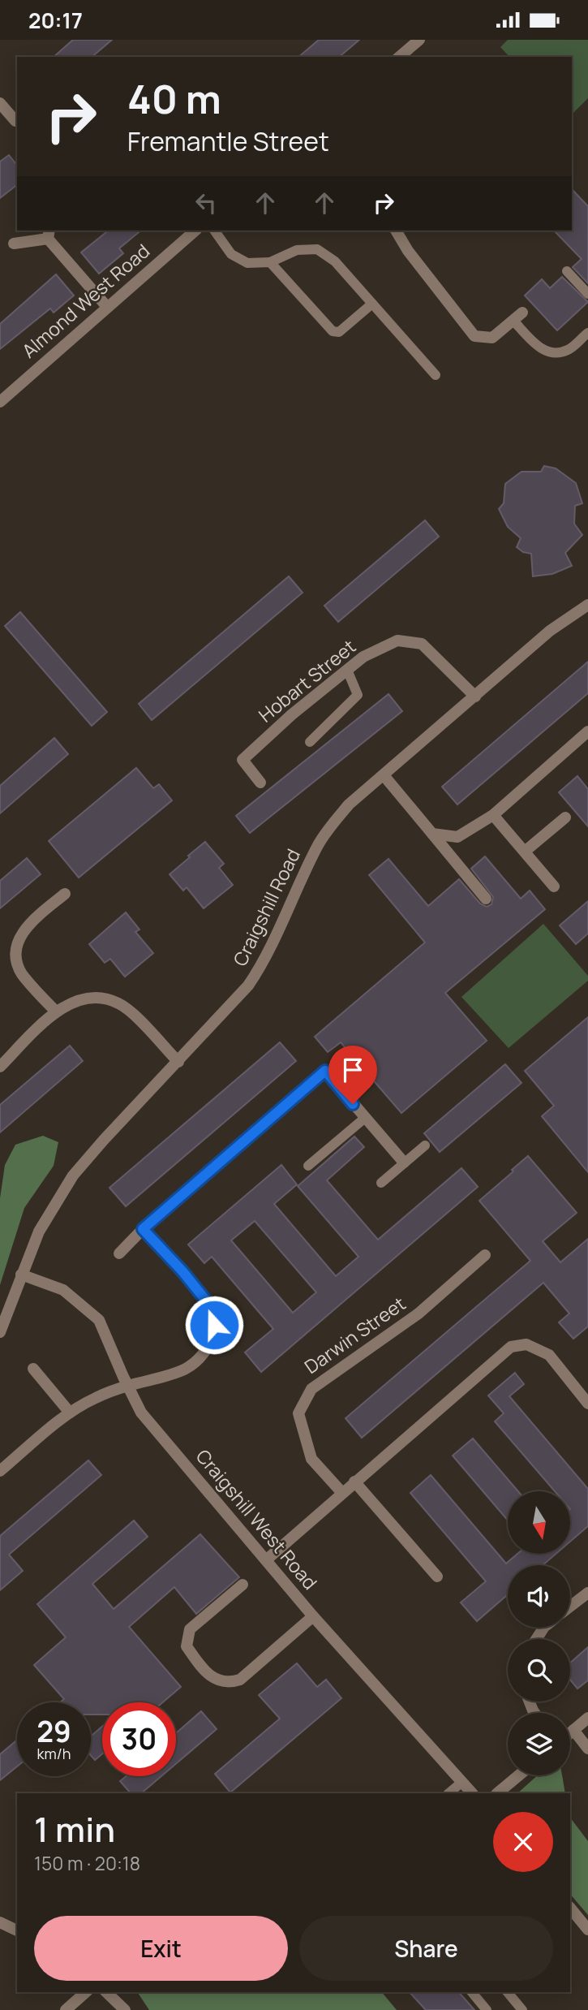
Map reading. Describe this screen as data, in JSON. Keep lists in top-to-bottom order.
{
  "streets": {
    "street": [
      "Almond West Road",
      "Hobart Street",
      "Craigshill Road",
      "Darwin Street",
      "Craigshill West Road"
    ]
  },
  "crossings": [
    ["Hobart Street", "Craigshill Road"],
    ["Craigshill Road", "Craigshill West Road"]
  ],
  "north": "bottom",
  "page": {
    "status": "20:17",
    "turn": ["40 m", "Fremantle Street"],
    "speed": "29 km/h",
    "limit": "30",
    "heading": ["1 min", "150 m · 20:18"],
    "buttons": ["Exit", "Share"]
  }
}
